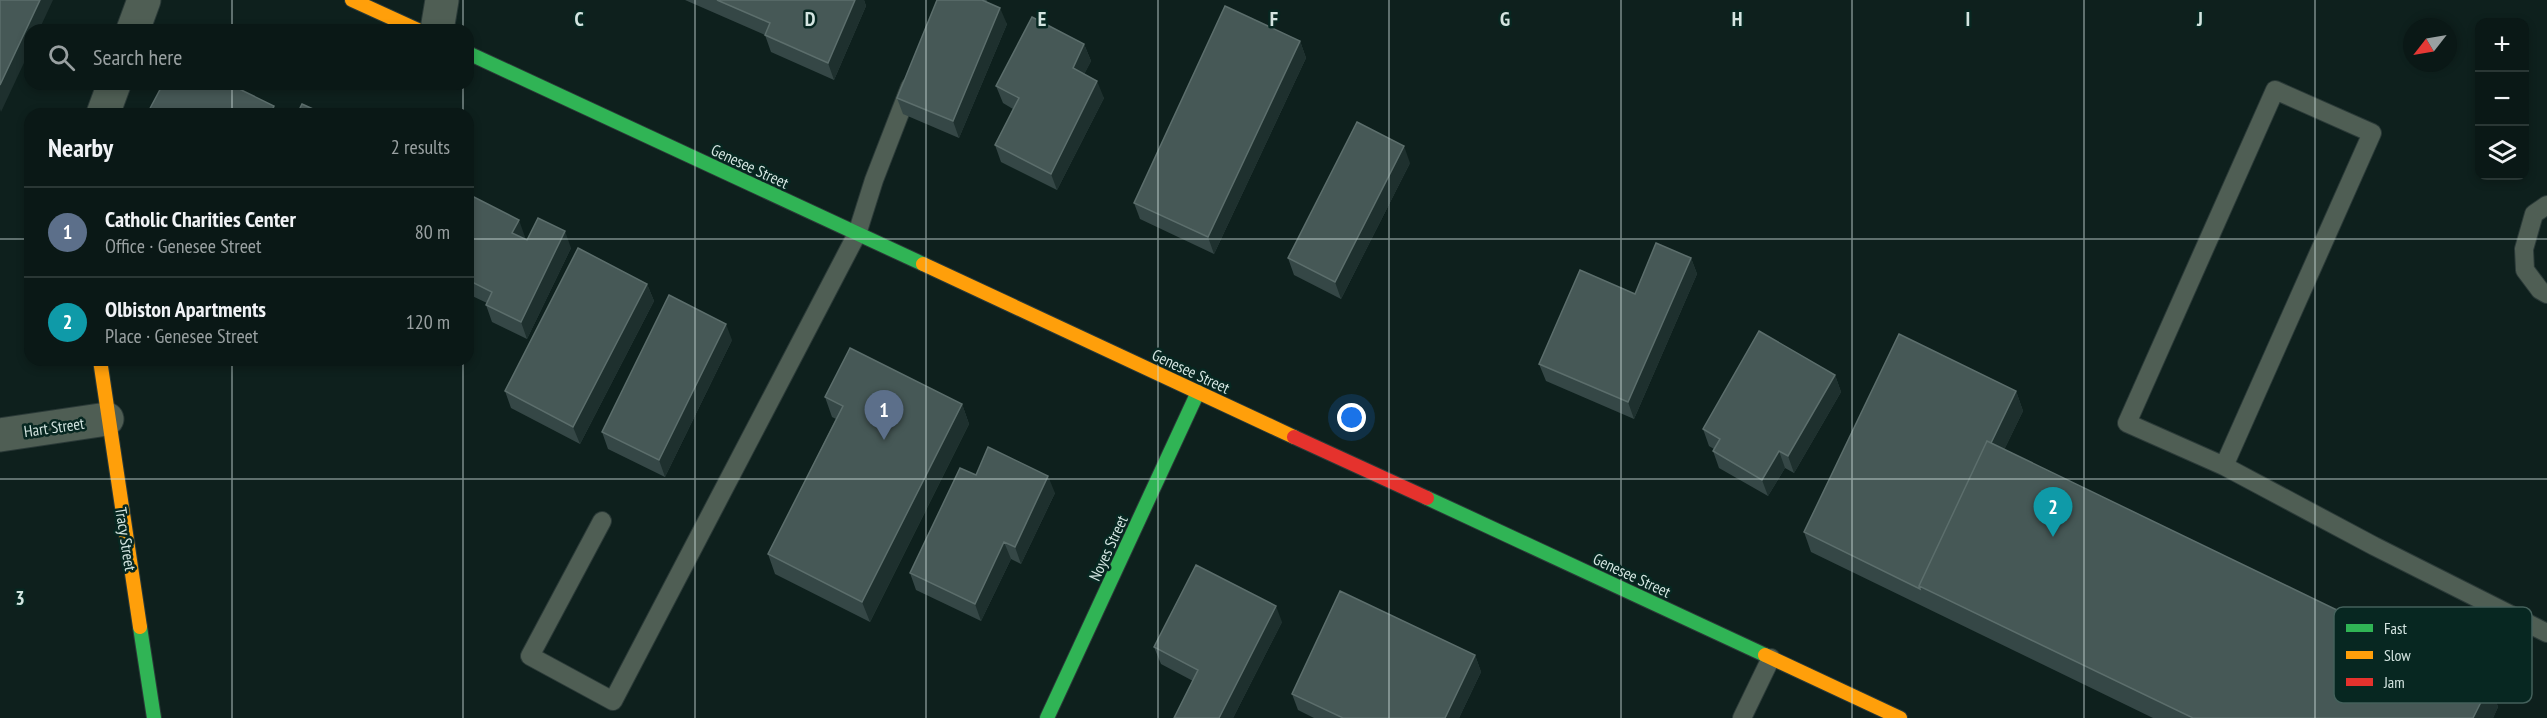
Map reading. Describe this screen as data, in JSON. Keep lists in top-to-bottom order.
{
  "streets": {
    "main road": ["Genesee Street", "Tracy Street", "Noyes Street"],
    "street": ["Hart Street"]
  },
  "crossings": [
    ["Genesee Street", "Noyes Street"],
    ["Hart Street", "Tracy Street"]
  ],
  "legend": ["Fast", "Slow", "Jam"],
  "north": "bottom left",
  "page": {
    "map_buttons": ["+", "−"],
    "search": "Search here",
    "heading": ["Nearby", "2 results"],
    "list": [
      {
        "mark": "1",
        "name": "Catholic Charities Center",
        "note": "Office · Genesee Street",
        "value": "80 m"
      },
      {
        "mark": "2",
        "name": "Olbiston Apartments",
        "note": "Place · Genesee Street",
        "value": "120 m"
      }
    ],
    "pins": ["1", "2"]
  },
  "grid": {
    "columns": [
      "C",
      "D",
      "E",
      "F",
      "G",
      "H",
      "I",
      "J"
    ],
    "rows": ["3"]
  }
}
